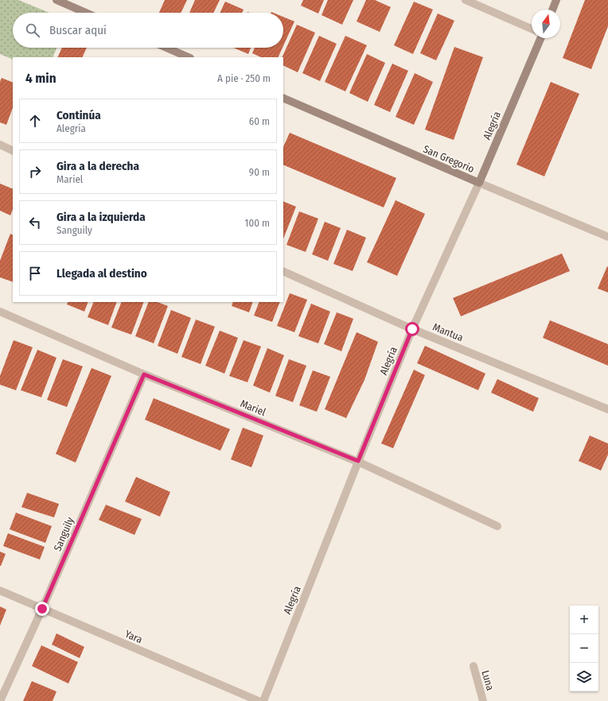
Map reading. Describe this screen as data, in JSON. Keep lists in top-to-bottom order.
{
  "streets": {
    "street": [
      "Alegría",
      "San Gregorio",
      "Mantua",
      "Mariel",
      "Sanguily",
      "Yara",
      "Luna"
    ]
  },
  "crossings": [
    ["Alegría", "San Gregorio"],
    ["Alegría", "Mantua"],
    ["Alegría", "Mariel"],
    ["Mariel", "Sanguily"],
    ["Sanguily", "Yara"]
  ],
  "north": "top",
  "page": {
    "search": "Buscar aquí",
    "heading": ["4 min", "A pie · 250 m"],
    "list": [
      ["Continúa", "Alegría", "60 m"],
      ["Gira a la derecha", "Mariel", "90 m"],
      ["Gira a la izquierda", "Sanguily", "100 m"],
      "Llegada al destino"
    ],
    "map_buttons": ["+", "−"]
  }
}
